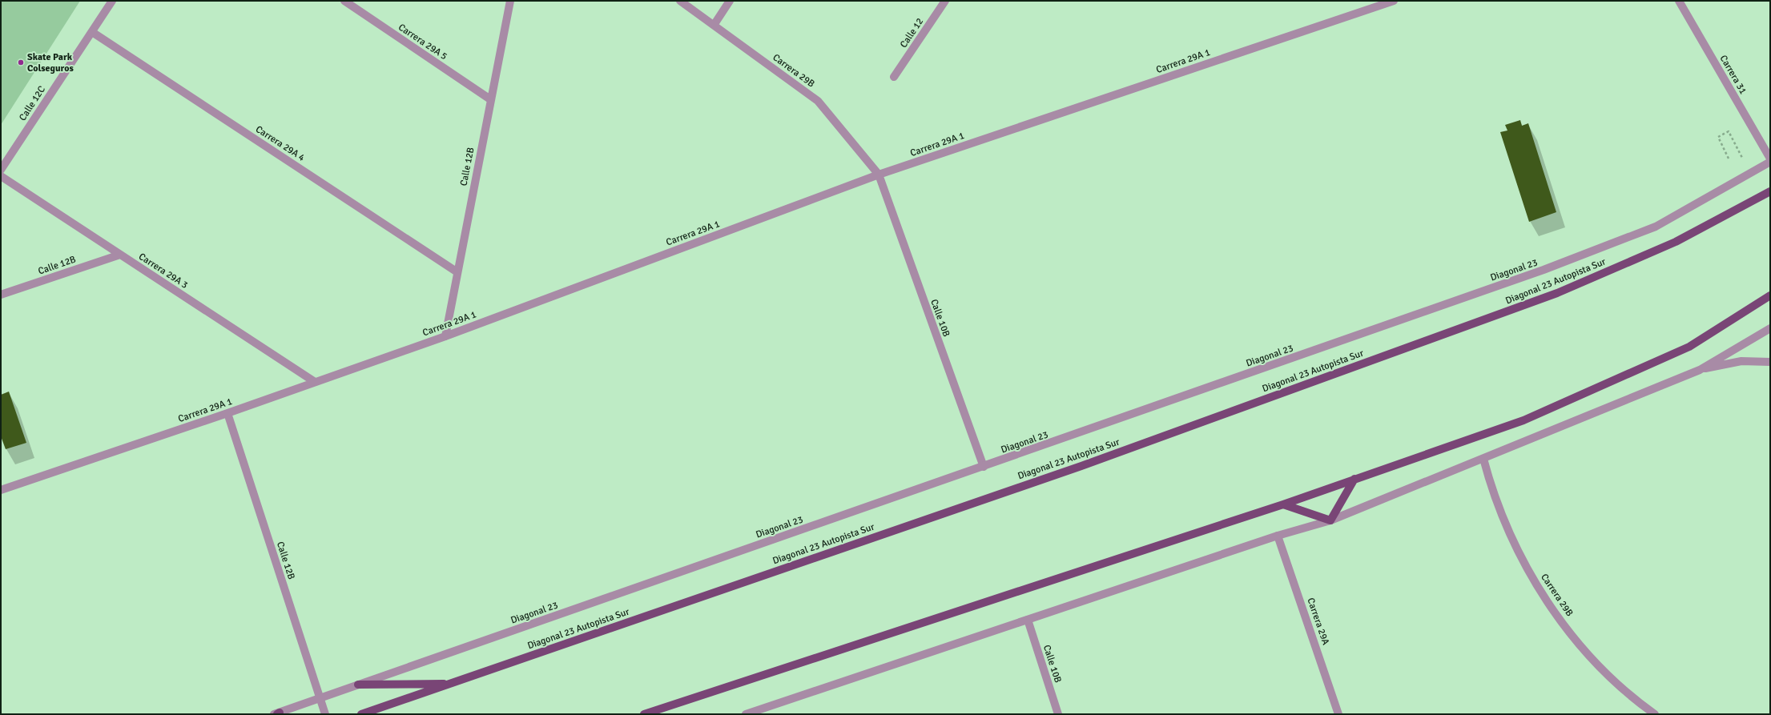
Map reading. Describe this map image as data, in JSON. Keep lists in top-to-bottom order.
{
  "streets": {
    "main road": ["Diagonal 23 Autopista Sur"],
    "street": [
      "Calle 12",
      "Carrera 29A 5",
      "Carrera 29A 1",
      "Carrera 29B",
      "Carrera 31",
      "Calle 12C",
      "Carrera 29A 4",
      "Calle 12B",
      "Diagonal 23",
      "Carrera 29A 3",
      "Calle 10B",
      "Carrera 29A"
    ]
  },
  "crossings": [
    ["Carrera 29A 5", "Calle 12B"],
    ["Carrera 29A 1", "Carrera 29B"],
    ["Carrera 29A 1", "Calle 12B"],
    ["Carrera 29A 1", "Carrera 29A 3"],
    ["Carrera 29A 1", "Calle 10B"],
    ["Carrera 29B", "Calle 10B"],
    ["Calle 12C", "Carrera 29A 4"],
    ["Carrera 29A 4", "Calle 12B"],
    ["Calle 12B", "Diagonal 23"],
    ["Calle 12B", "Carrera 29A 3"],
    ["Diagonal 23", "Calle 10B"]
  ],
  "places": ["Skate Park Colseguros"]
}
